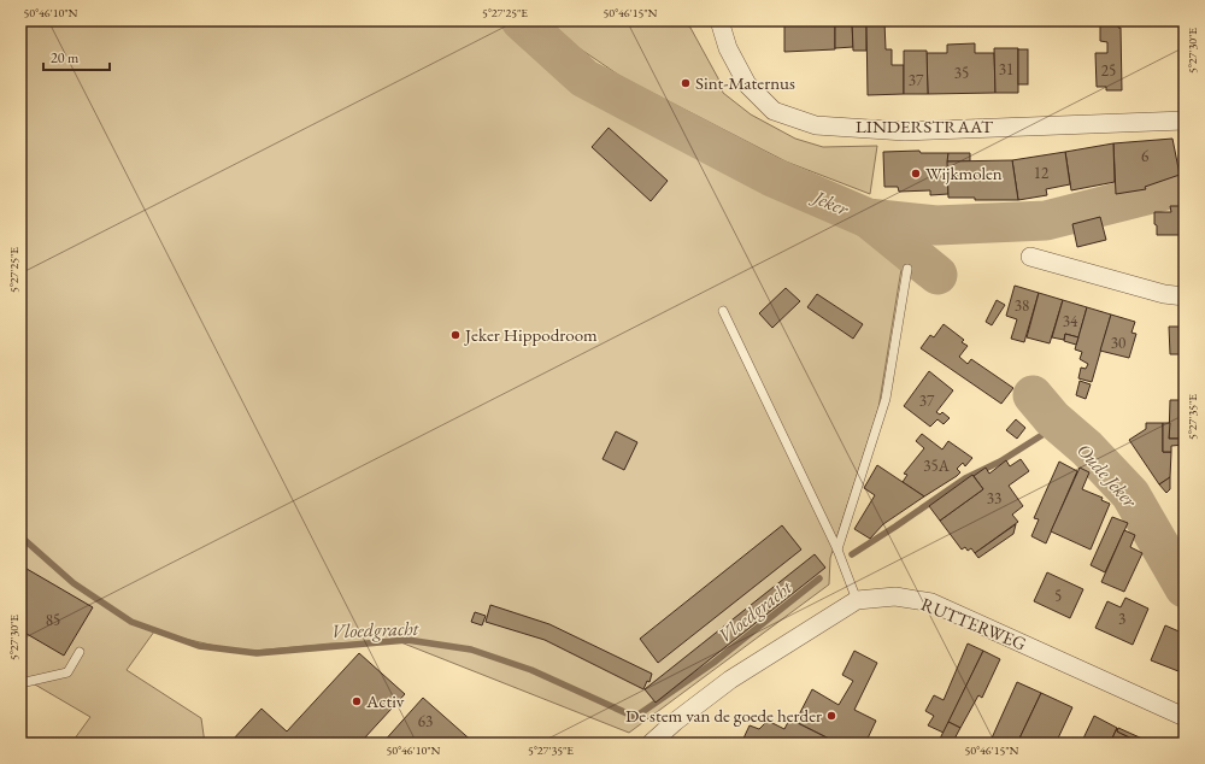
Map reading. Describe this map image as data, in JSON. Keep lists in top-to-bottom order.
{
  "streets": {
    "street": ["LINDERSTRAAT", "RUTTERWEG"]
  },
  "water": ["Jeker", "Oude Jeker", "Vloedgracht"],
  "places": [
    "Sint-Maternus",
    "Wijkmolen",
    "Jeker Hippodroom",
    "Activ",
    "De stem van de goede herder"
  ],
  "house_numbers": [
    "31",
    "25",
    "35",
    "37",
    "6",
    "12",
    "38",
    "34",
    "30",
    "37",
    "35A",
    "33",
    "5",
    "3",
    "85",
    "63"
  ],
  "scale_bar": "20 m",
  "coordinates": [
    "50°46'10\"N",
    "5°27'25\"E",
    "50°46'15\"N",
    "5°27'30\"E",
    "5°27'35\"E"
  ]
}
